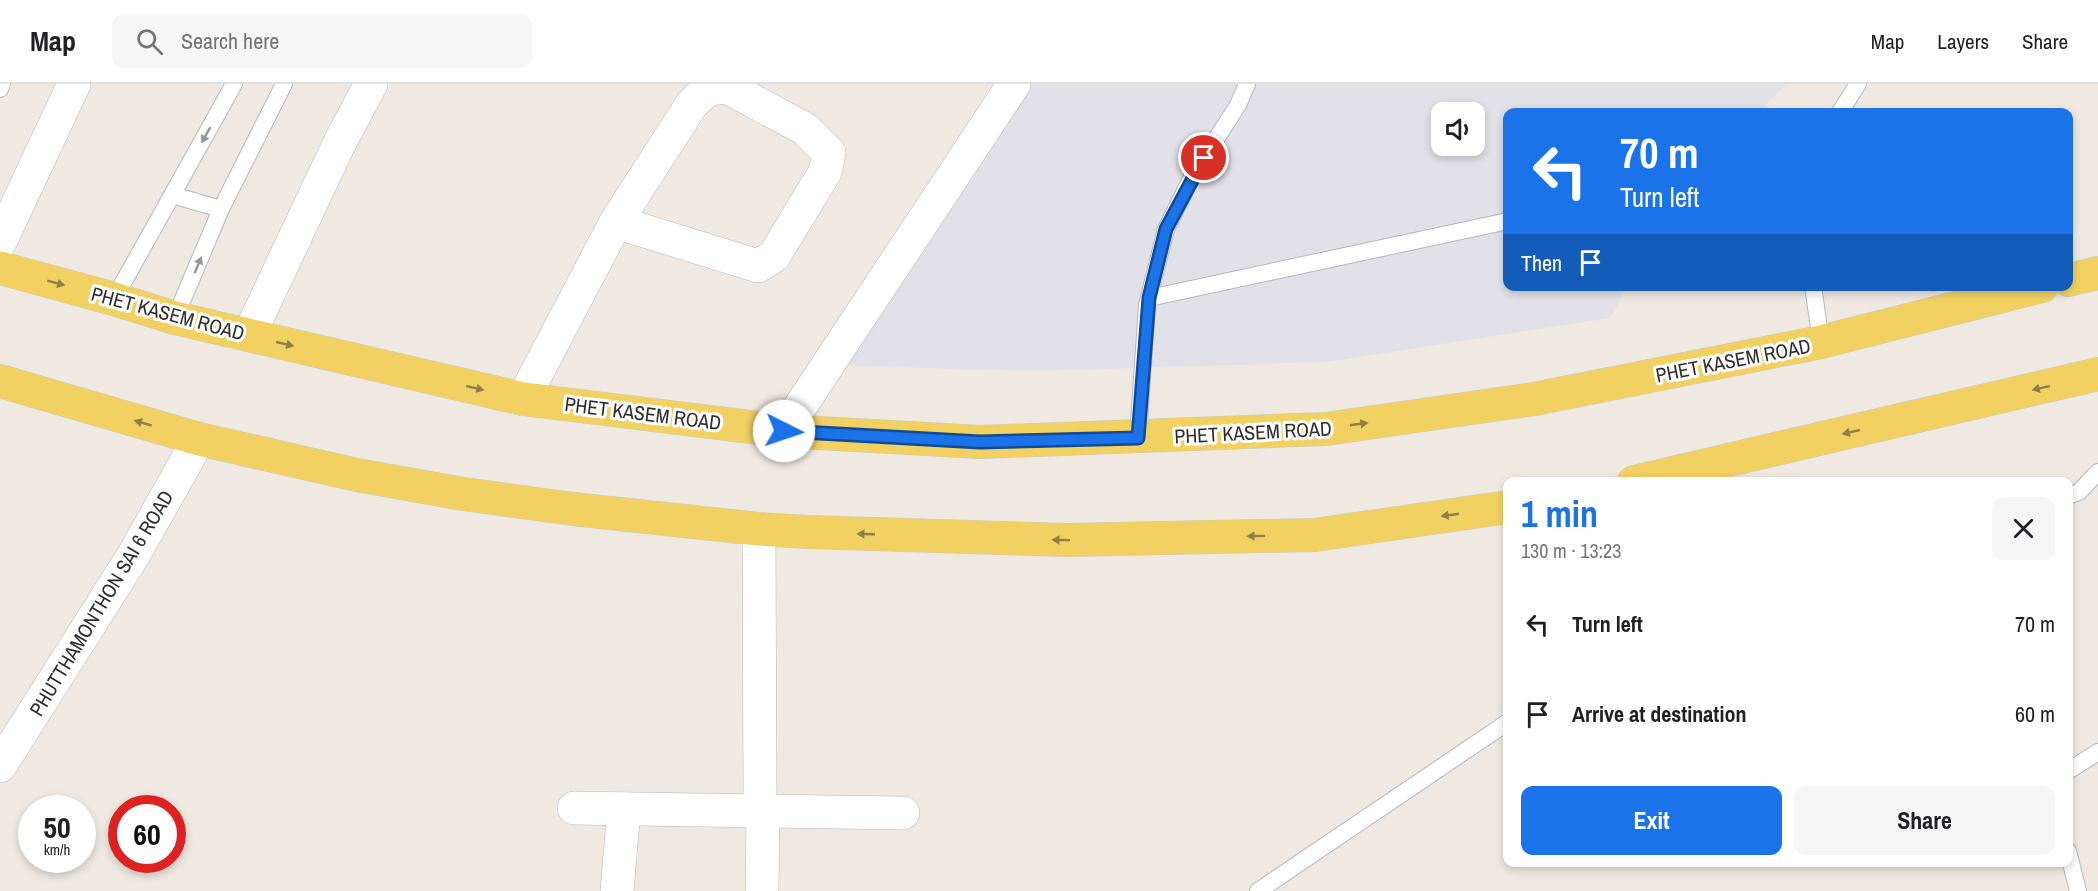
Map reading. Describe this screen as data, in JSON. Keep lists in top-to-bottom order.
{
  "streets": {
    "main road": ["PHET KASEM ROAD"],
    "street": ["PHUTTHAMONTHON SAI 6 ROAD"]
  },
  "page": {
    "header": "Map",
    "search": "Search here",
    "nav": ["Map", "Layers", "Share"],
    "turn": ["70 m", "Turn left"],
    "then": "Then",
    "heading": ["1 min", "130 m · 13:23"],
    "list": [
      {
        "name": "Turn left",
        "value": "70 m"
      },
      {
        "name": "Arrive at destination",
        "value": "60 m"
      }
    ],
    "buttons": ["Exit", "Share"],
    "speed": "50 km/h",
    "limit": "60"
  }
}
